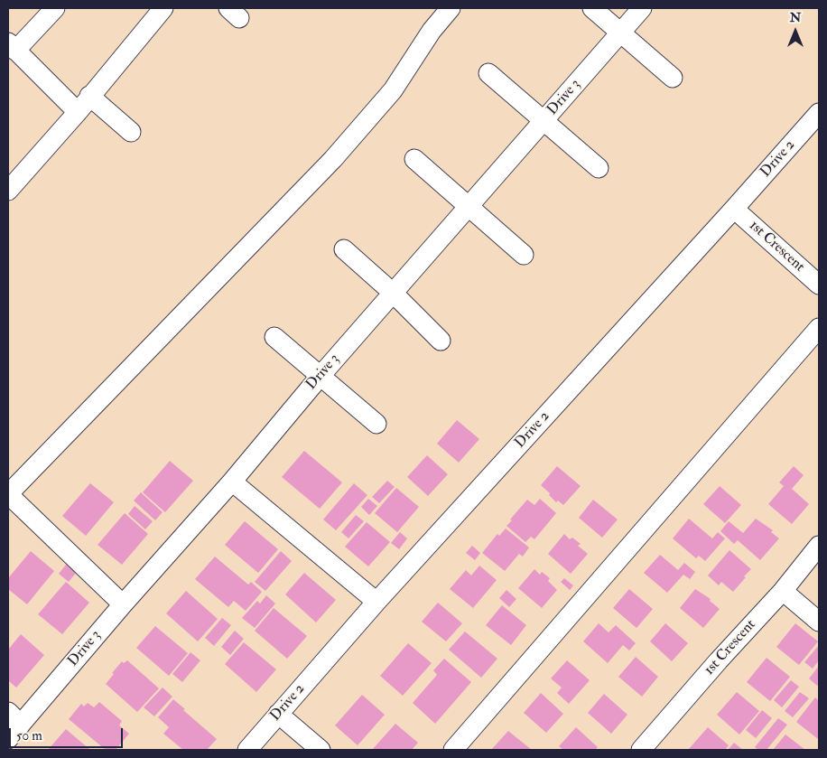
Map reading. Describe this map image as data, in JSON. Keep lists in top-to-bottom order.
{
  "streets": {
    "street": ["Drive 3", "Drive 2", "1st Crescent"]
  },
  "crossings": [
    ["Drive 2", "1st Crescent"]
  ],
  "scale_bar": "50 m",
  "north": "top"
}
